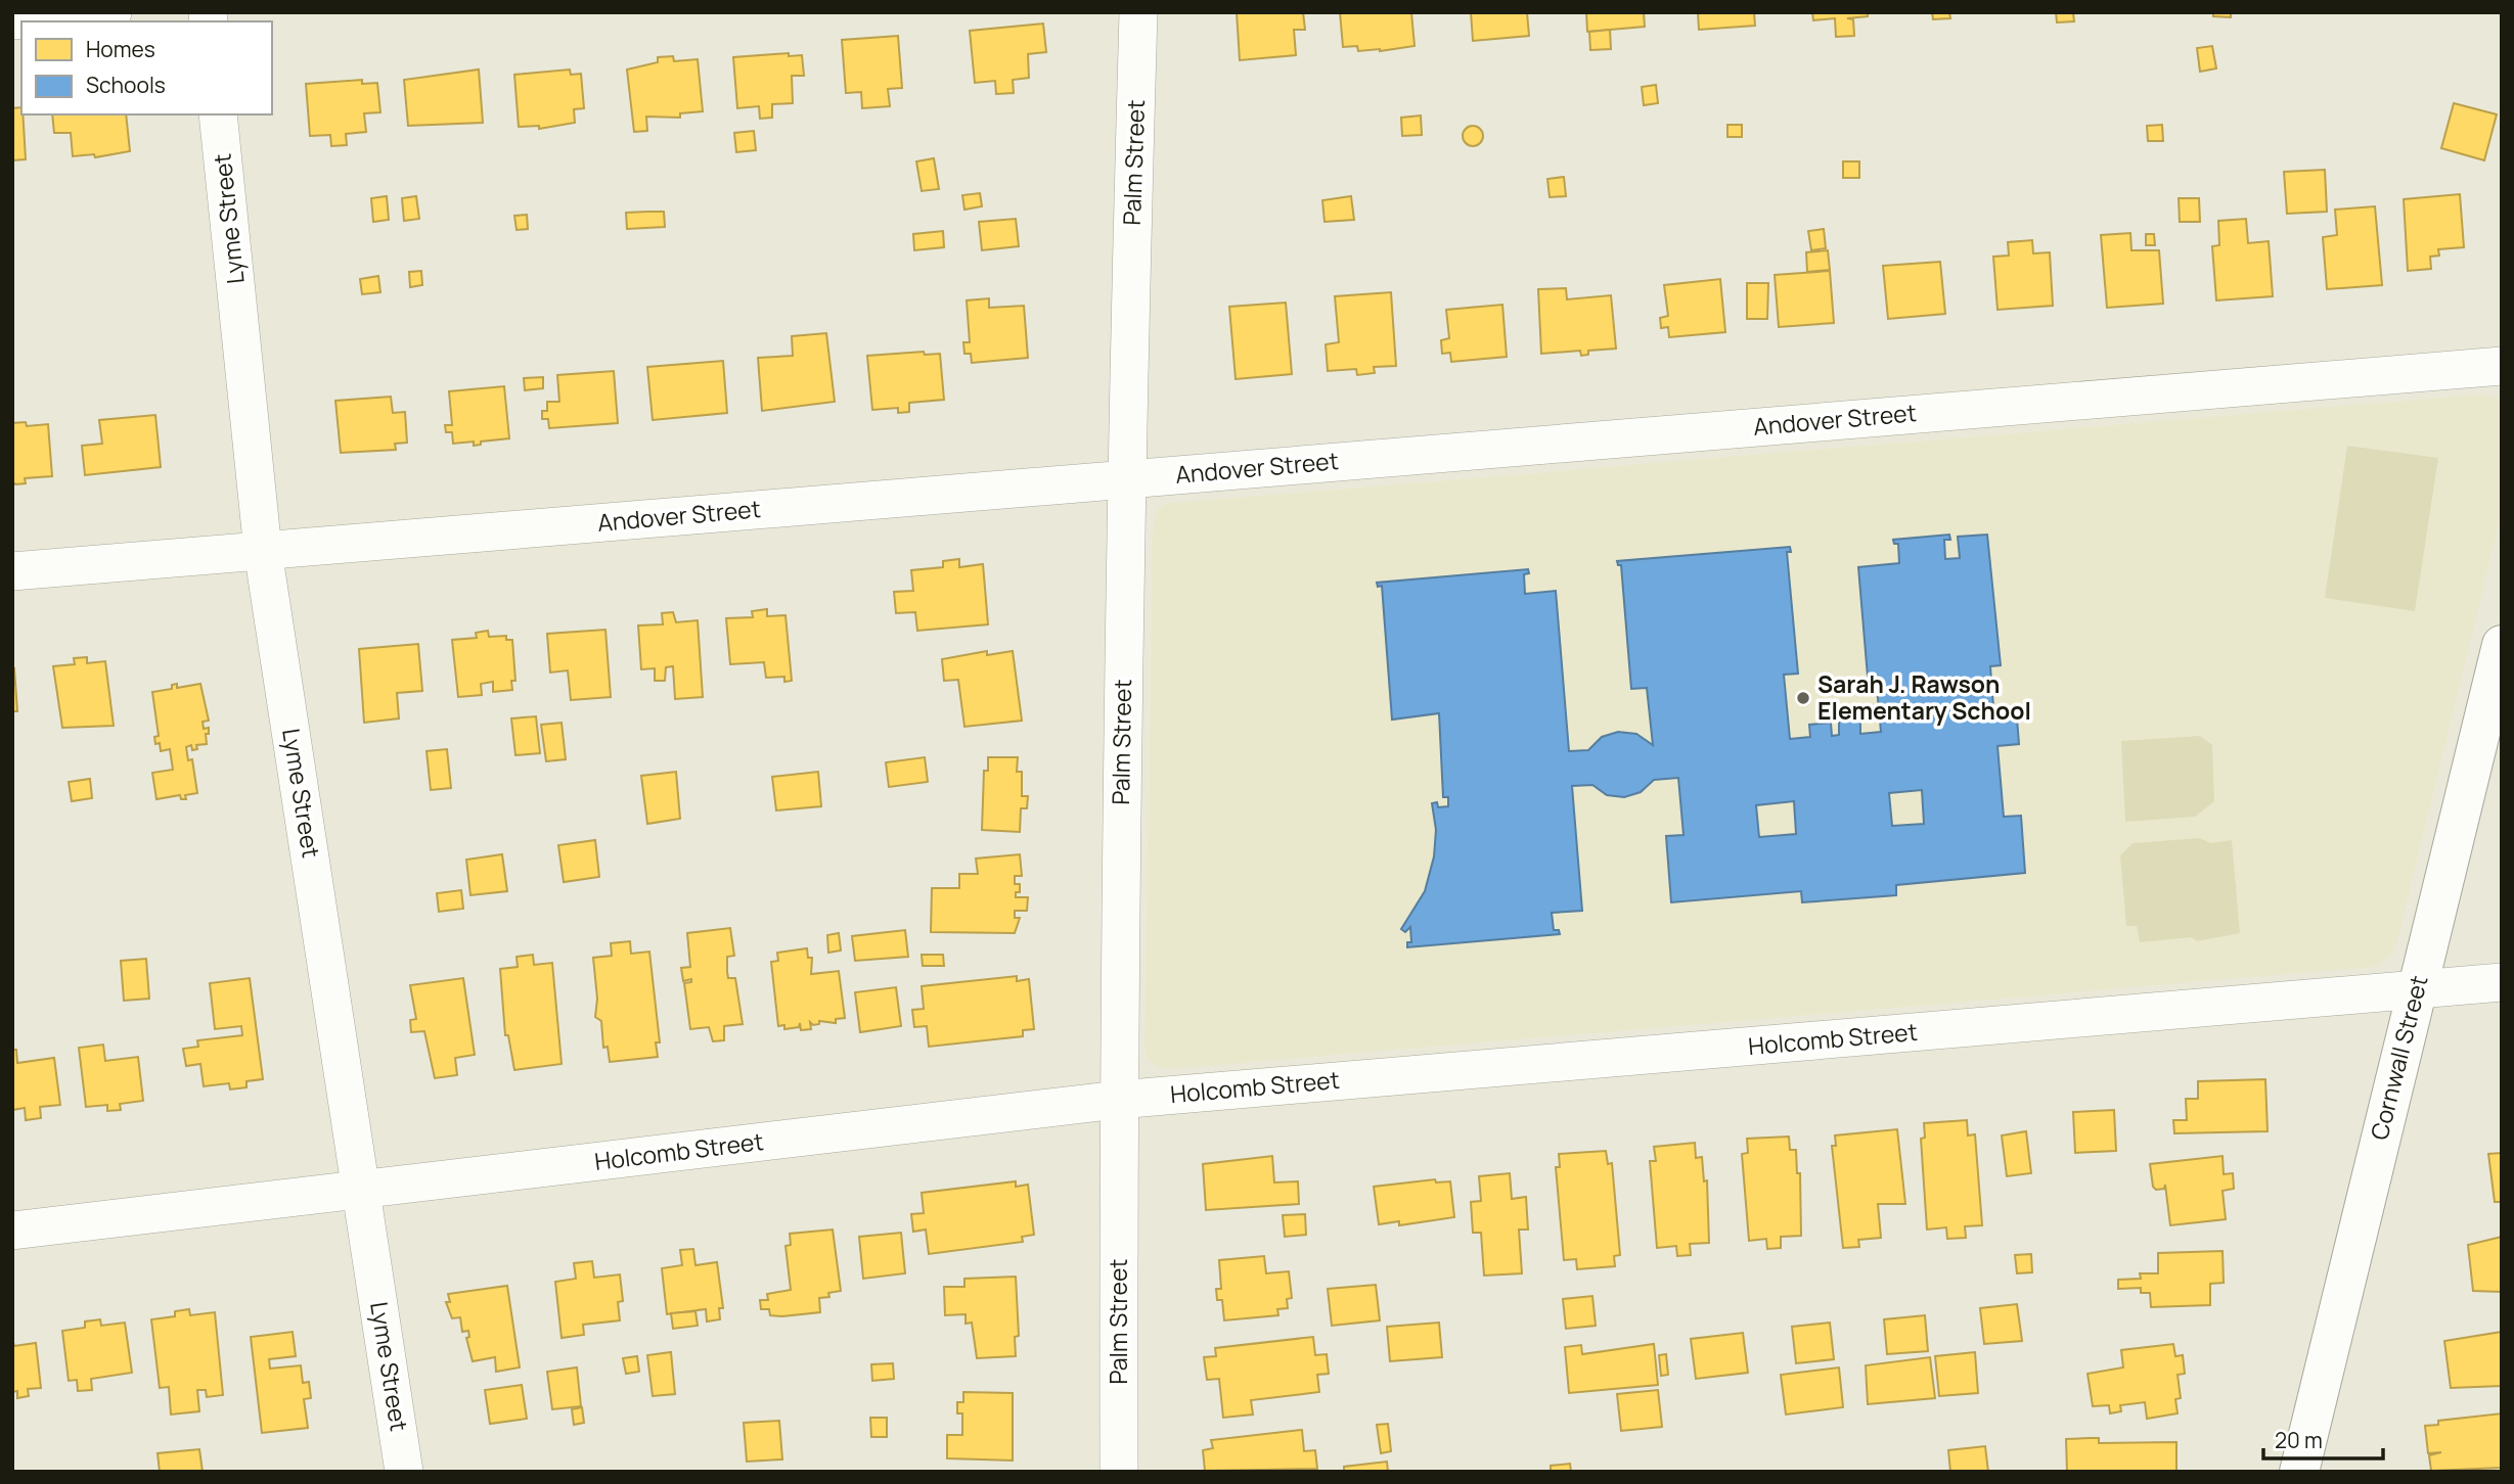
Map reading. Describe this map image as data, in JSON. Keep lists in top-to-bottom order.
{
  "streets": {
    "street": [
      "Palm Street",
      "Lyme Street",
      "Andover Street",
      "Holcomb Street",
      "Cornwall Street"
    ]
  },
  "crossings": [
    ["Palm Street", "Andover Street"],
    ["Palm Street", "Holcomb Street"],
    ["Lyme Street", "Andover Street"],
    ["Lyme Street", "Holcomb Street"],
    ["Holcomb Street", "Cornwall Street"]
  ],
  "places": ["Sarah J. Rawson Elementary School"],
  "legend": ["Homes", "Schools"],
  "scale_bar": "20 m"
}
